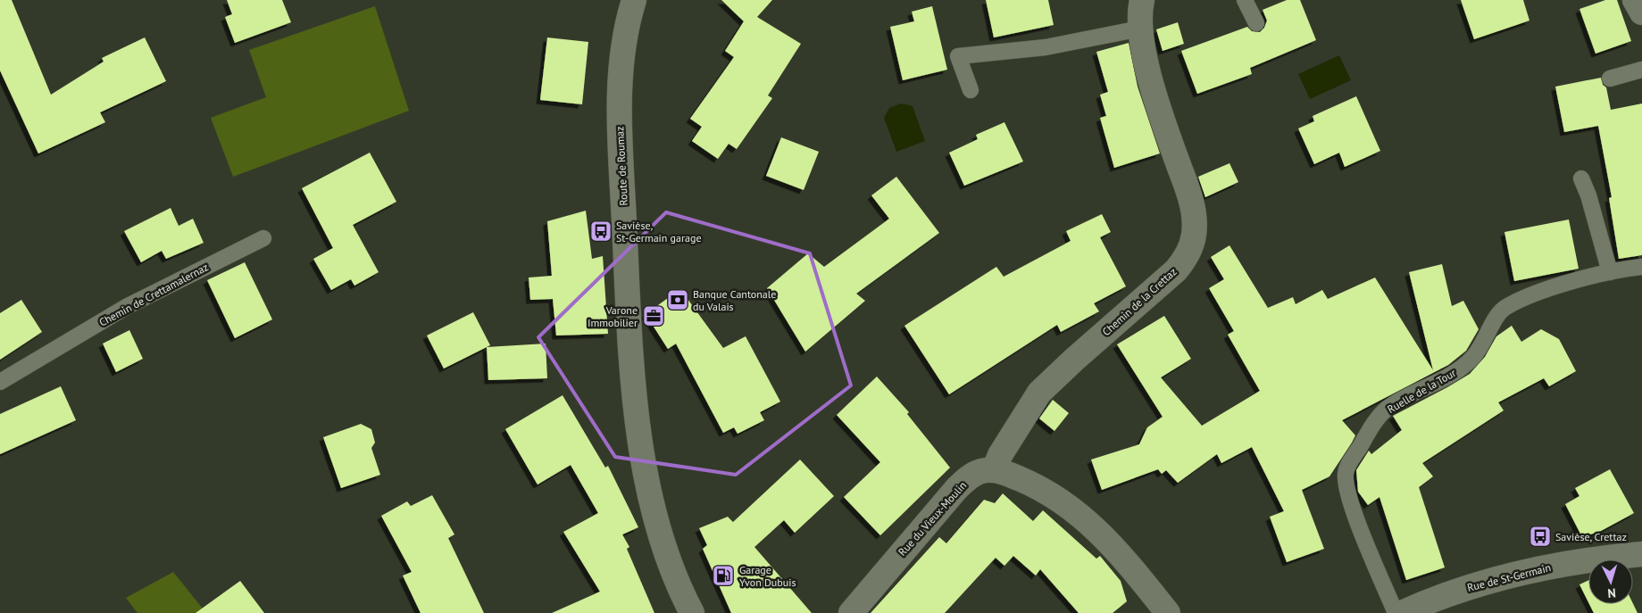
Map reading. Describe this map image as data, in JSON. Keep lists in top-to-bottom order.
{
  "streets": {
    "street": [
      "Route de Roumaz",
      "Chemin de la Crettaz",
      "Rue du Vieux-Moulin",
      "Rue de St-Germain"
    ],
    "lane": ["Chemin de Crettamalernaz", "Ruelle de la Tour"]
  },
  "crossings": [
    ["Chemin de la Crettaz", "Rue du Vieux-Moulin"]
  ],
  "places": {
    "bus stop": ["Savièse, St-Germain garage", "Savièse, Crettaz"],
    "bank": ["Banque Cantonale du Valais"],
    "office": ["Varone Immobilier"],
    "fuel station": ["Garage Yvon Dubuis"]
  },
  "north": "bottom"
}
